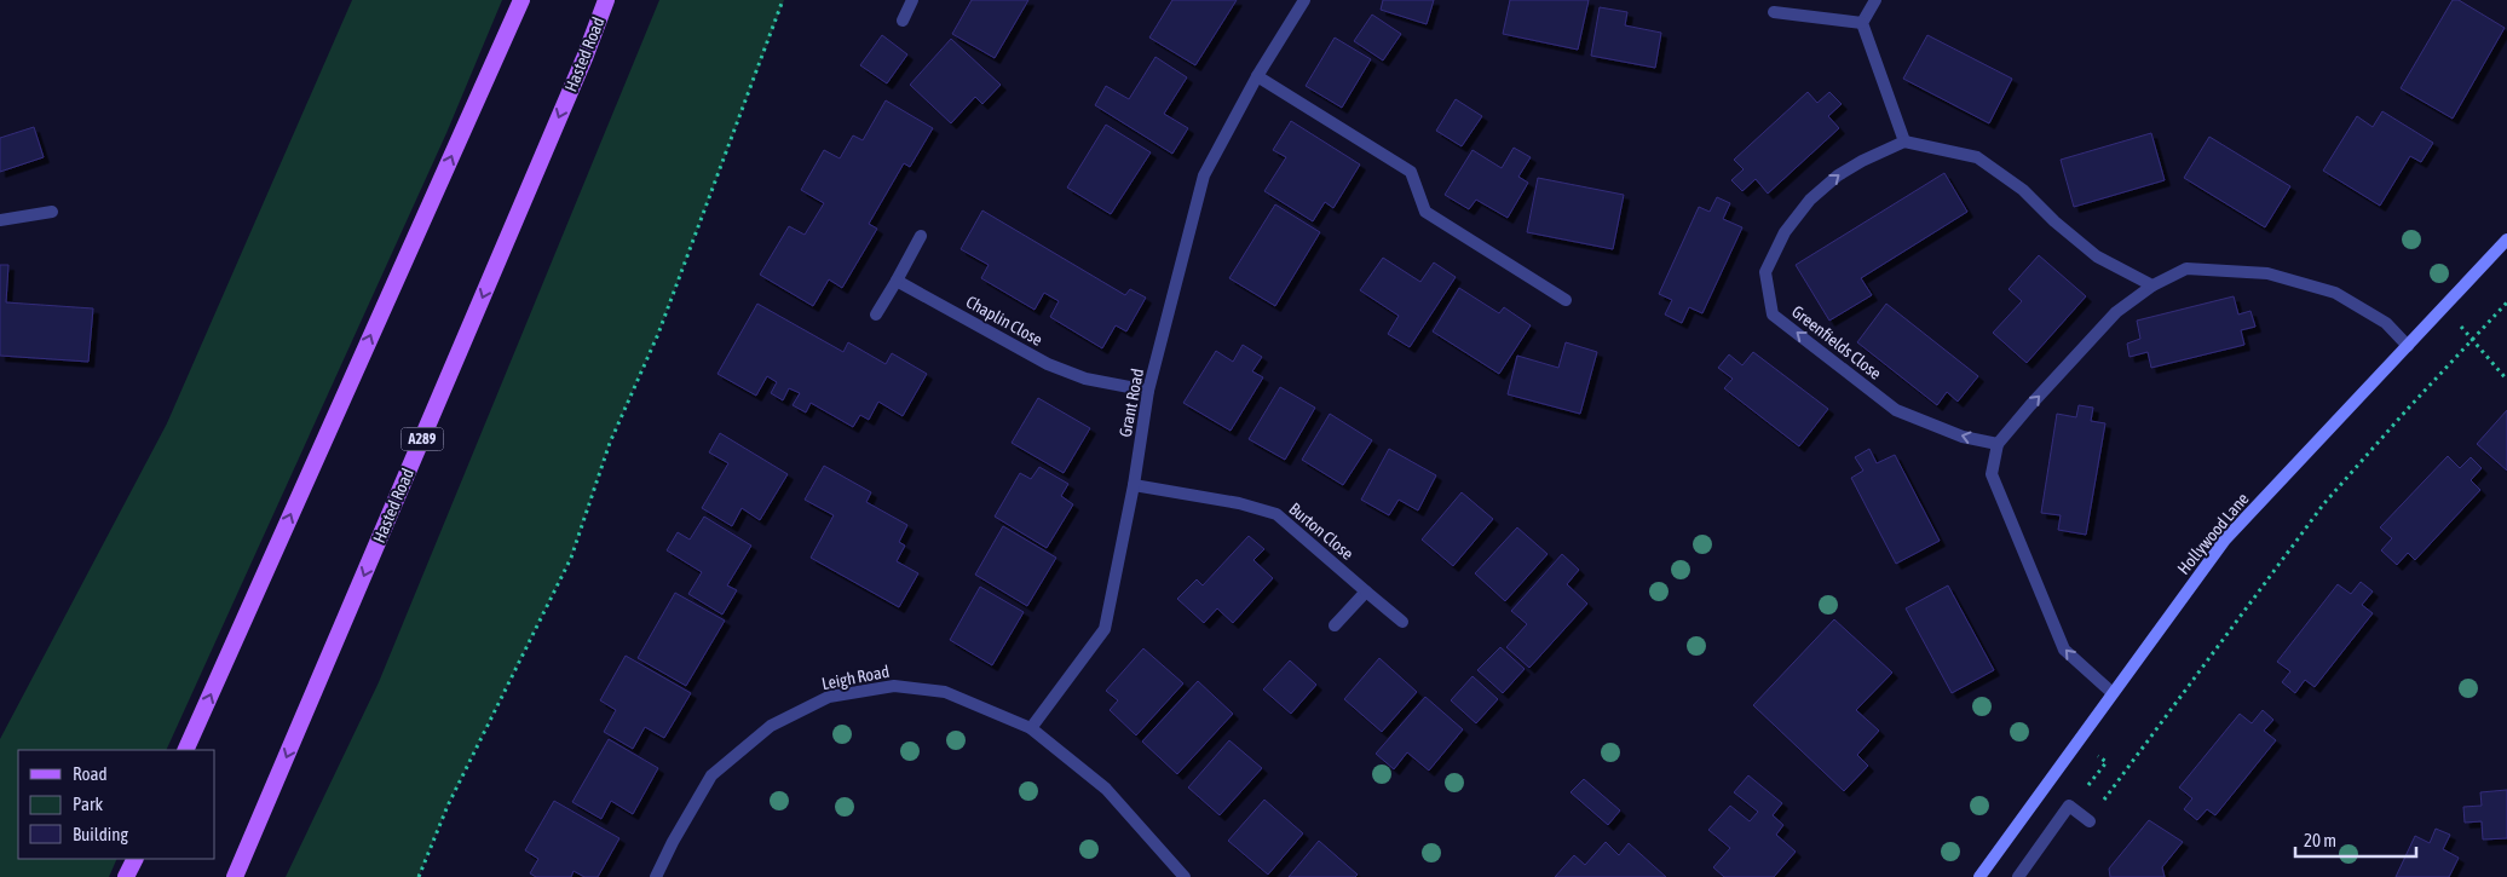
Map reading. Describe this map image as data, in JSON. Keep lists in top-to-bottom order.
{
  "streets": {
    "main road": ["Hasted Road", "A289", "Hollywood Lane"],
    "street": [
      "Chaplin Close",
      "Greenfields Close",
      "Grant Road",
      "Burton Close",
      "Leigh Road"
    ]
  },
  "crossings": [
    ["Chaplin Close", "Grant Road"],
    ["Grant Road", "Burton Close"],
    ["Grant Road", "Leigh Road"]
  ],
  "legend": ["Road", "Park", "Building"],
  "scale_bar": "20 m"
}
